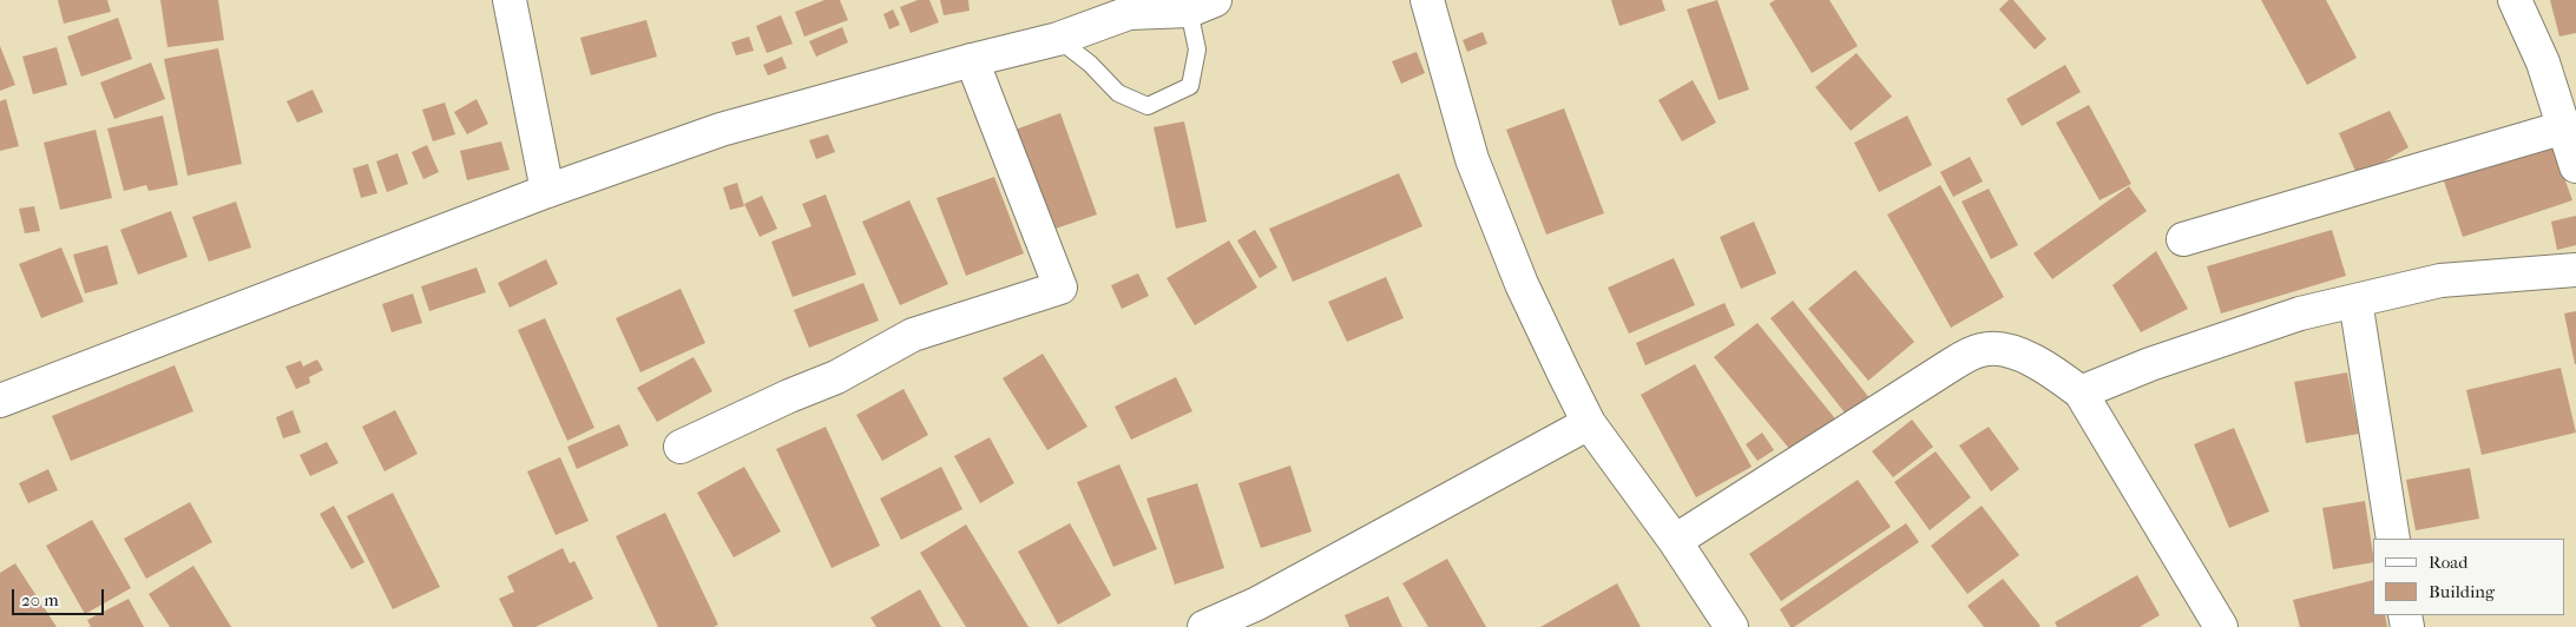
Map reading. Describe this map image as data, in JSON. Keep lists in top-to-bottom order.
{
  "legend": ["Road", "Building"],
  "scale_bar": "20 m"
}
